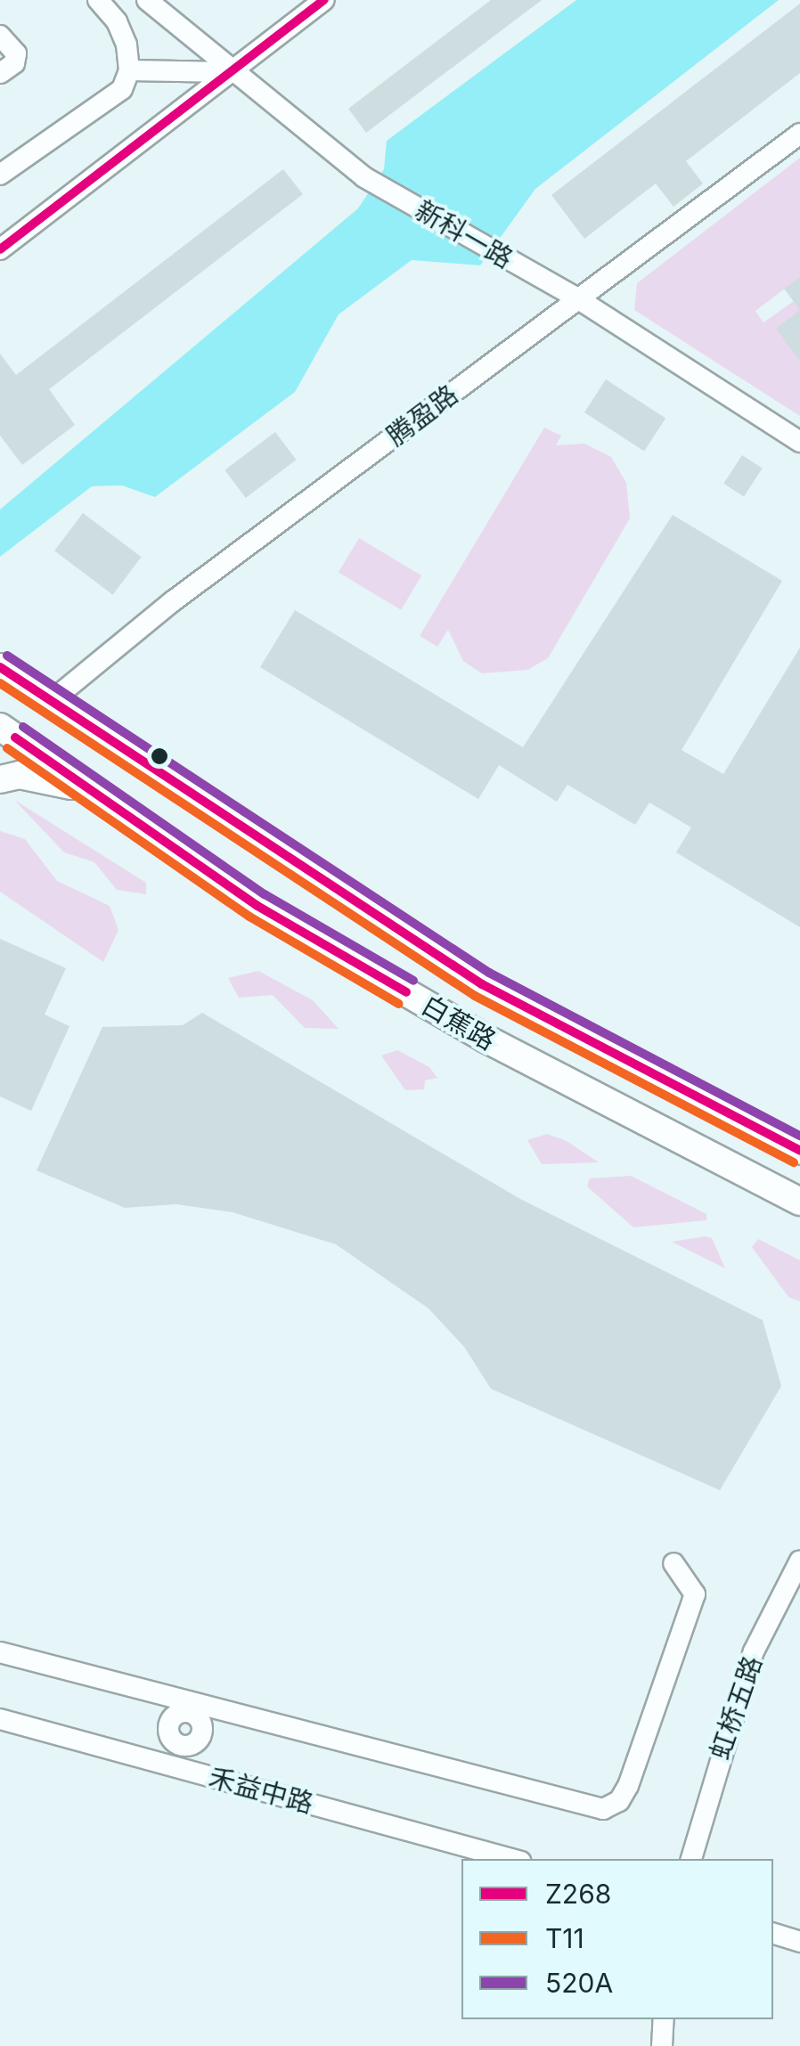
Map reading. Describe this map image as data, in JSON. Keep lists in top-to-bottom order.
{
  "streets": {
    "main road": ["白蕉路"],
    "street": [
      "新科一路",
      "腾盈路",
      "虹桥五路",
      "禾益中路"
    ]
  },
  "crossings": [
    ["新科一路", "腾盈路"],
    ["腾盈路", "白蕉路"]
  ],
  "lines": ["transit line Z268", "transit line 520A", "transit line T11"],
  "legend": ["Z268", "T11", "520A"]
}
